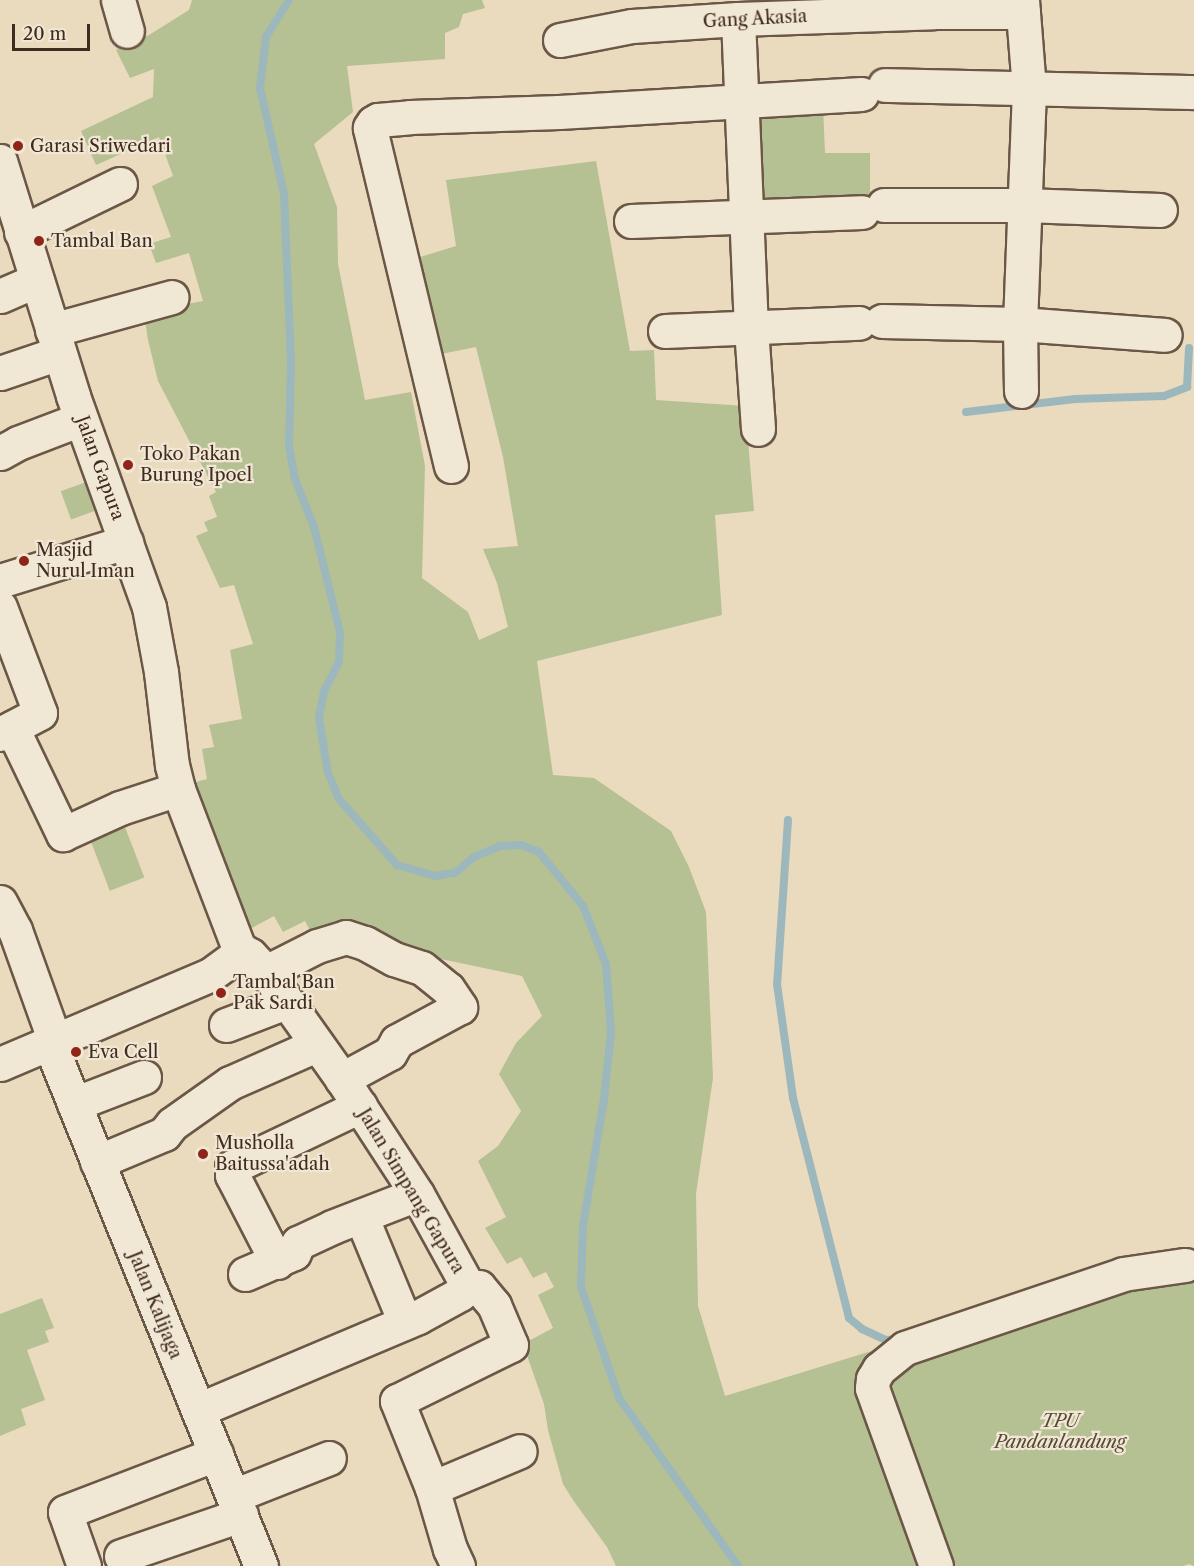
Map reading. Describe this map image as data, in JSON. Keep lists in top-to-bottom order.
{
  "streets": {
    "street": [
      "Gang Akasia",
      "Jalan Gapura",
      "Jalan Simpang Gapura",
      "Jalan Kalijaga"
    ]
  },
  "crossings": [
    ["Jalan Gapura", "Jalan Simpang Gapura"],
    ["Jalan Simpang Gapura", "Jalan Kalijaga"]
  ],
  "parks": ["TPU Pandanlandung"],
  "places": [
    "Garasi Sriwedari",
    "Tambal Ban",
    "Toko Pakan Burung Ipoel",
    "Masjid Nurul Iman",
    "Tambal Ban Pak Sardi",
    "Eva Cell",
    "Musholla Baitussa'adah"
  ],
  "scale_bar": "20 m"
}
